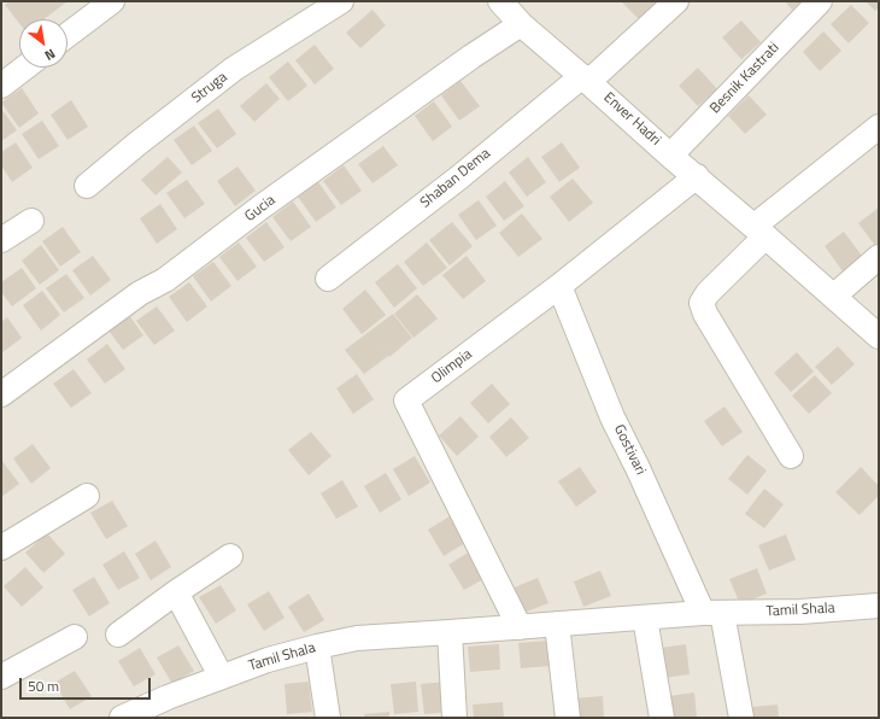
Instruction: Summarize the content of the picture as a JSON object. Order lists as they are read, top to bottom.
{
  "streets": {
    "street": [
      "Besnik Kastrati",
      "Struga",
      "Enver Hadri",
      "Shaban Dema",
      "Gucia",
      "Olimpia",
      "Gostivari",
      "Tamil Shala"
    ]
  },
  "crossings": [
    ["Besnik Kastrati", "Enver Hadri"],
    ["Enver Hadri", "Shaban Dema"],
    ["Enver Hadri", "Gucia"],
    ["Enver Hadri", "Olimpia"],
    ["Olimpia", "Gostivari"],
    ["Olimpia", "Tamil Shala"],
    ["Gostivari", "Tamil Shala"]
  ],
  "scale_bar": "50 m",
  "north": "bottom right"
}
